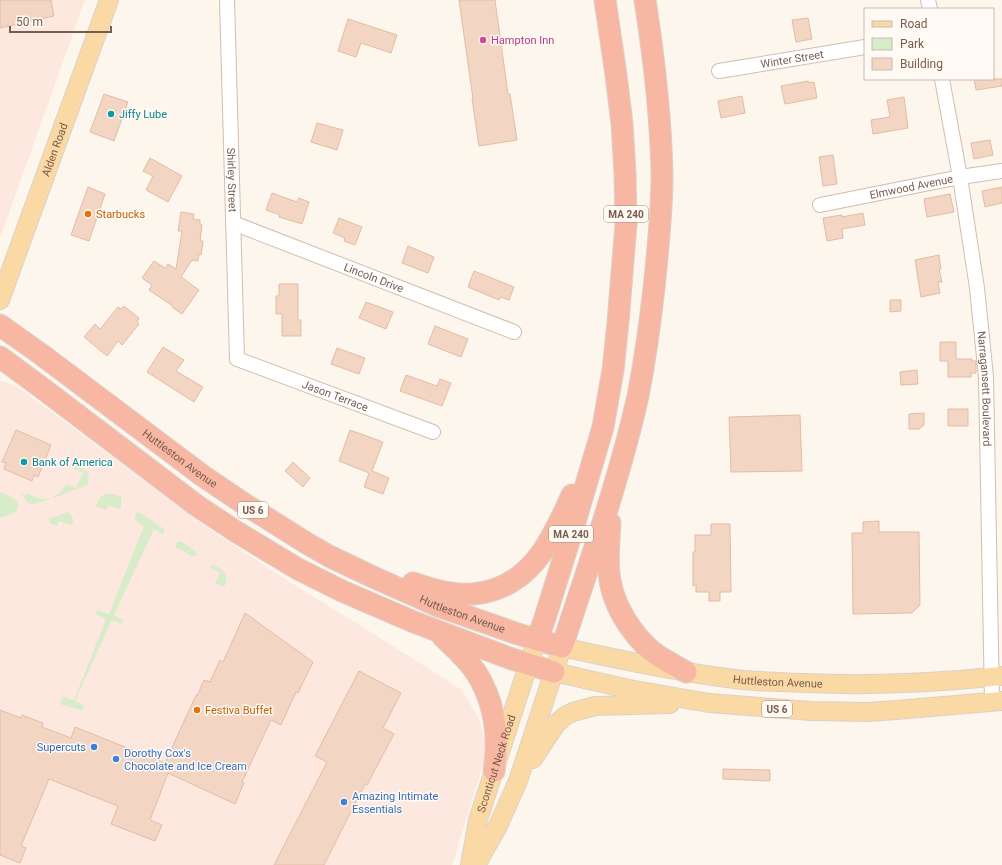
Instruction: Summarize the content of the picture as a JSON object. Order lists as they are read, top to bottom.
{
  "streets": {
    "highway": ["MA 240", "Huttleston Avenue", "US 6"],
    "main road": ["Alden Road", "Sconticut Neck Road"],
    "street": [
      "Winter Street",
      "Shirley Street",
      "Elmwood Avenue",
      "Lincoln Drive",
      "Narragansett Boulevard",
      "Jason Terrace"
    ]
  },
  "crossings": [
    ["Shirley Street", "Lincoln Drive"],
    ["Shirley Street", "Jason Terrace"],
    ["Elmwood Avenue", "Narragansett Boulevard"],
    ["MA 240", "Huttleston Avenue"],
    ["MA 240", "US 6"],
    ["MA 240", "Sconticut Neck Road"],
    ["Narragansett Boulevard", "Huttleston Avenue"],
    ["Narragansett Boulevard", "US 6"],
    ["US 6", "Sconticut Neck Road"]
  ],
  "places": [
    "Hampton Inn",
    "Jiffy Lube",
    "Starbucks",
    "Bank of America",
    "Festiva Buffet",
    "Supercuts",
    "Dorothy Cox's Chocolate and Ice Cream",
    "Amazing Intimate Essentials"
  ],
  "legend": ["Road", "Park", "Building"],
  "scale_bar": "50 m"
}
